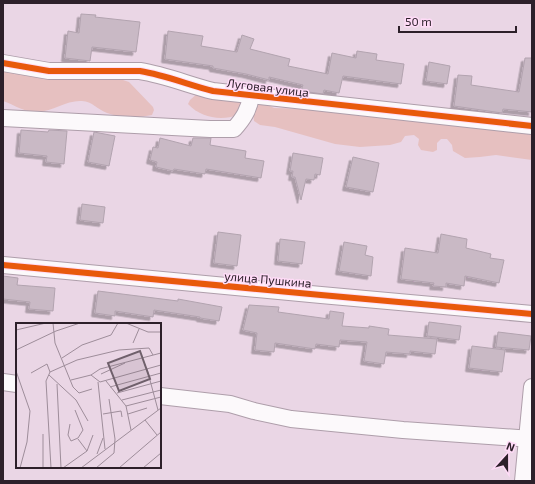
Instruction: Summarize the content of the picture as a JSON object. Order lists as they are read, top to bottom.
{
  "streets": {
    "street": ["Луговая улица", "улица Пушкина"]
  },
  "scale_bar": "50 m",
  "north": "top"
}
